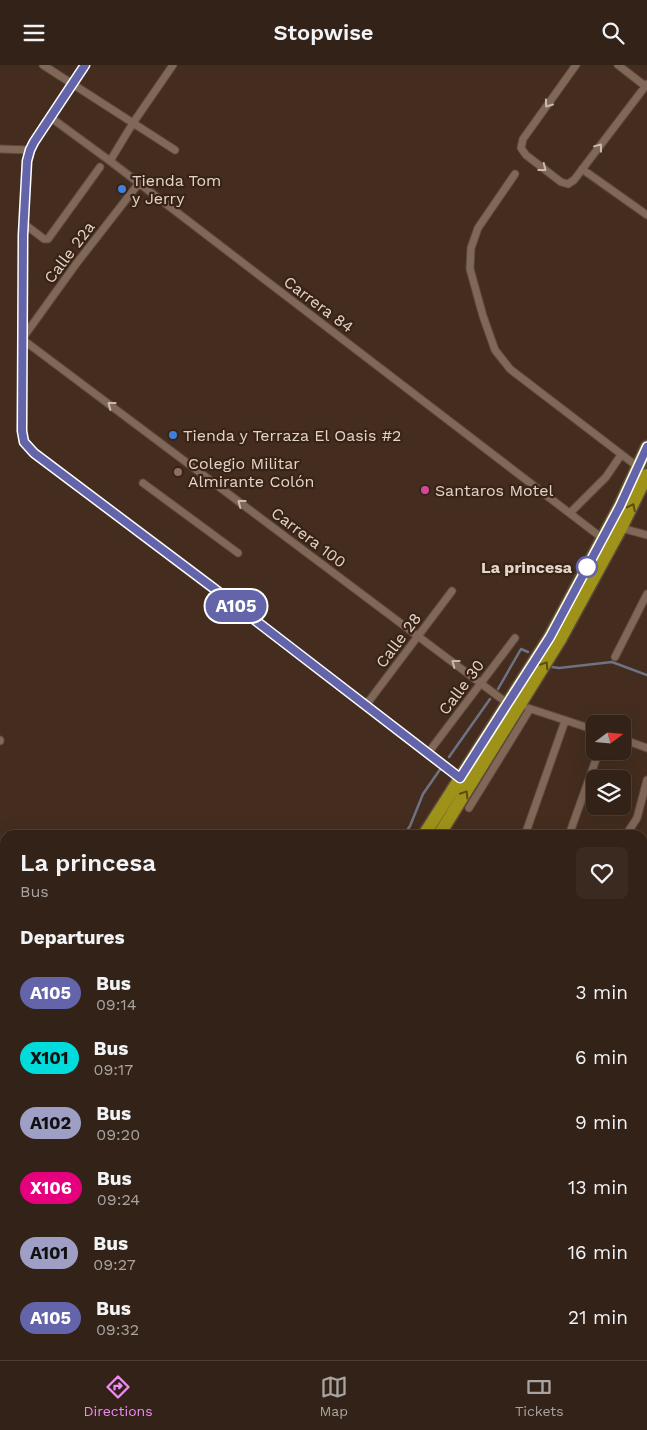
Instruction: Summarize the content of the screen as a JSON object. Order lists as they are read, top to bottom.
{
  "streets": {
    "street": [
      "Calle 22a",
      "Carrera 84",
      "Carrera 100",
      "Calle 28",
      "Calle 30"
    ]
  },
  "crossings": [
    ["Calle 22a", "Carrera 84"],
    ["Calle 22a", "Carrera 100"],
    ["Carrera 100", "Calle 28"],
    ["Carrera 100", "Calle 30"]
  ],
  "places": [
    "Tienda Tom y Jerry",
    "Tienda y Terraza El Oasis #2",
    "Colegio Militar Almirante Colón",
    "Santaros Motel",
    "La princesa"
  ],
  "lines": ["bus line A105"],
  "north": "right",
  "page": {
    "header": "Stopwise",
    "on_map": "A105",
    "heading": [
      ["La princesa", "Bus"],
      "Departures"
    ],
    "list": [
      {
        "mark": "A105",
        "name": "Bus",
        "note": "09:14",
        "value": "3 min"
      },
      {
        "mark": "X101",
        "name": "Bus",
        "note": "09:17",
        "value": "6 min"
      },
      {
        "mark": "A102",
        "name": "Bus",
        "note": "09:20",
        "value": "9 min"
      },
      {
        "mark": "X106",
        "name": "Bus",
        "note": "09:24",
        "value": "13 min"
      },
      {
        "mark": "A101",
        "name": "Bus",
        "note": "09:27",
        "value": "16 min"
      },
      {
        "mark": "A105",
        "name": "Bus",
        "note": "09:32",
        "value": "21 min"
      }
    ],
    "tabs": ["Directions", "Map", "Tickets"]
  }
}
